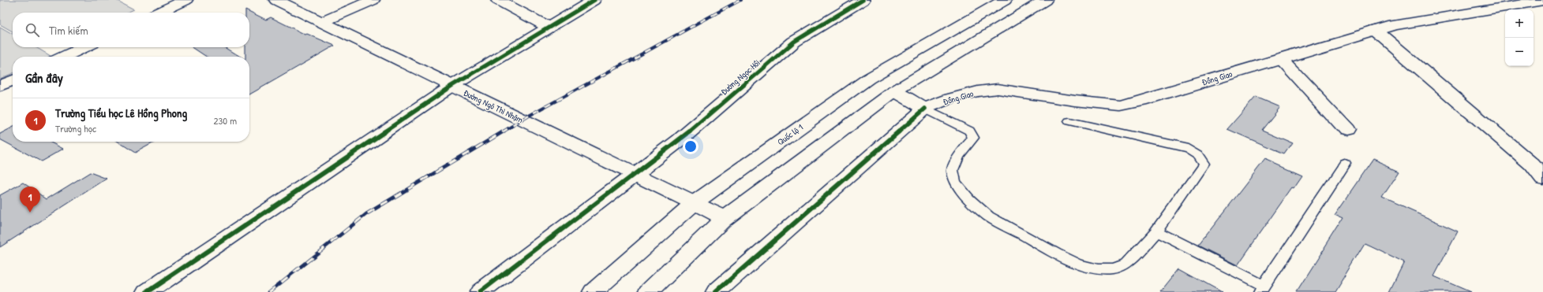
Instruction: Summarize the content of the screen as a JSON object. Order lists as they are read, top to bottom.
{
  "streets": {
    "main road": [
      "Đường Ngọc Hồi",
      "Đồng Giao",
      "Đường Ngô Thì Nhậm",
      "Quốc lộ 1"
    ]
  },
  "crossings": [
    ["Đường Ngọc Hồi", "Đường Ngô Thì Nhậm"],
    ["Đường Ngô Thì Nhậm", "Quốc lộ 1"]
  ],
  "page": {
    "map_buttons": ["+", "−"],
    "search": "Tìm kiếm",
    "heading": "Gần đây",
    "list": [
      {
        "mark": "1",
        "name": "Trường Tiểu học Lê Hồng Phong",
        "note": "Trường học",
        "value": "230 m"
      }
    ],
    "pins": "1"
  }
}
